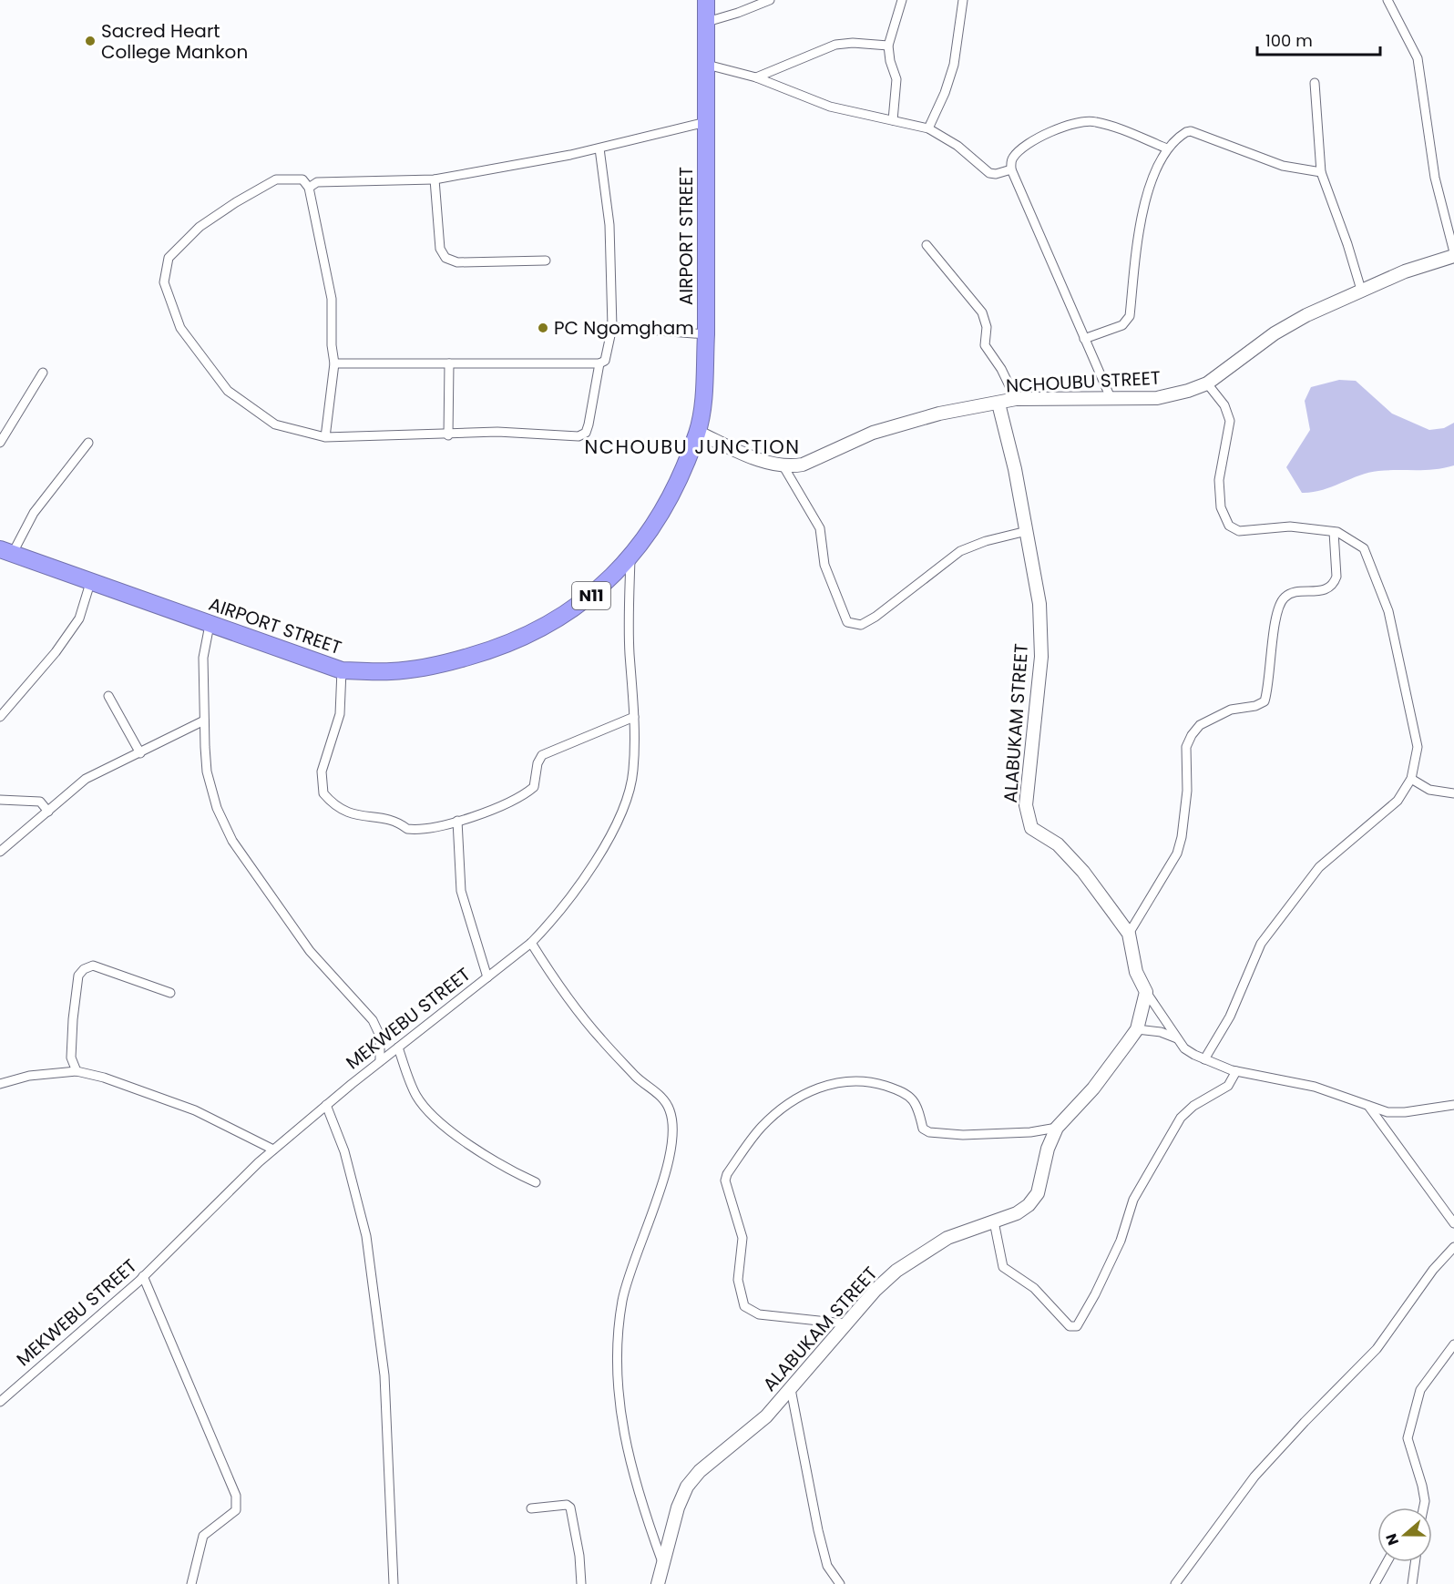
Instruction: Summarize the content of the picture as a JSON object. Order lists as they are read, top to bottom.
{
  "streets": {
    "highway": ["AIRPORT STREET", "N11"],
    "street": ["NCHOUBU STREET", "ALABUKAM STREET", "MEKWEBU STREET"]
  },
  "crossings": [
    ["AIRPORT STREET", "MEKWEBU STREET"],
    ["NCHOUBU STREET", "ALABUKAM STREET"]
  ],
  "districts": ["NCHOUBU JUNCTION"],
  "places": ["Sacred Heart College Mankon", "PC Ngomgham"],
  "scale_bar": "100 m",
  "north": "left"
}
